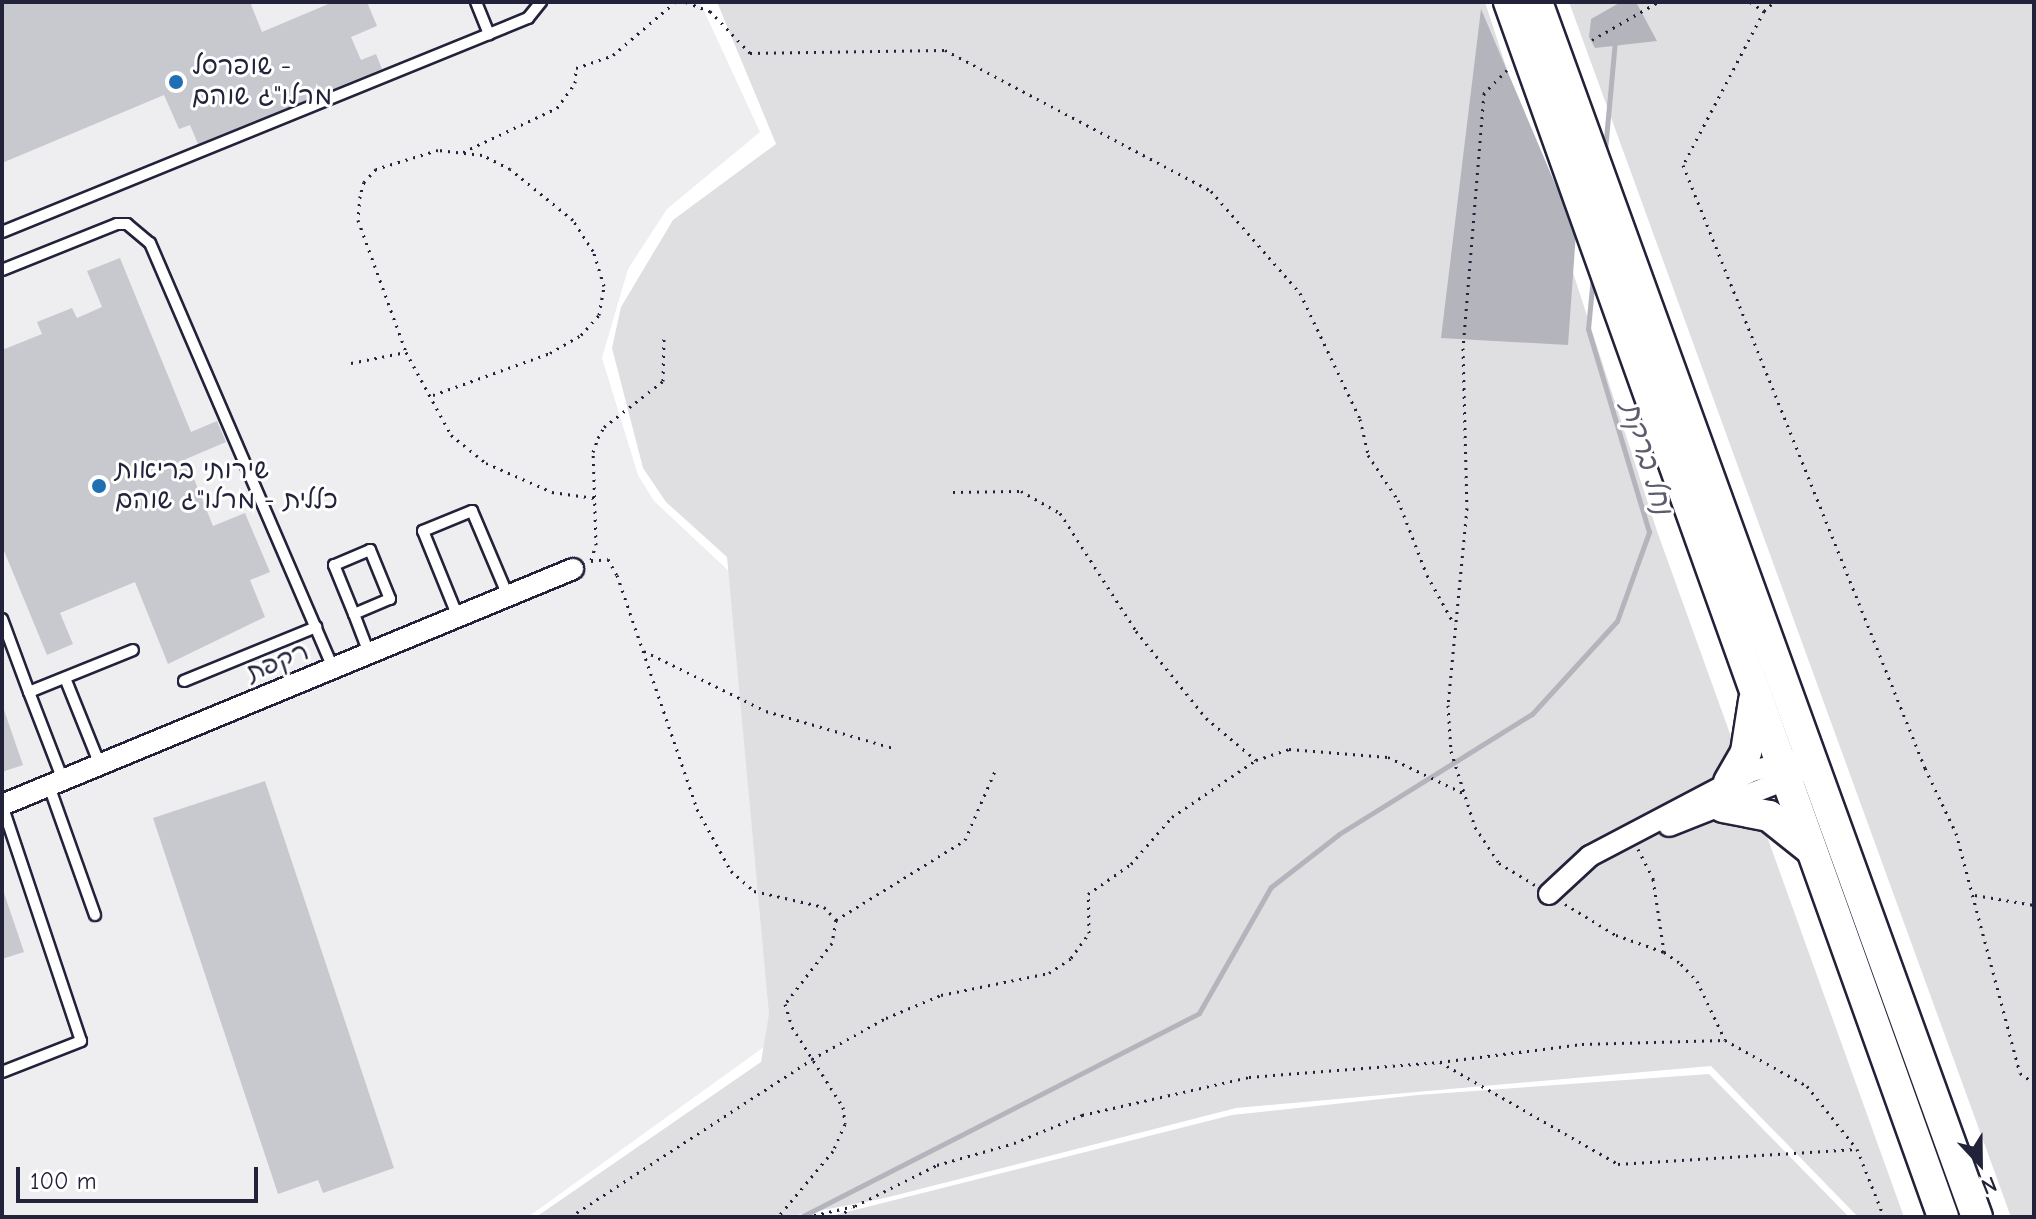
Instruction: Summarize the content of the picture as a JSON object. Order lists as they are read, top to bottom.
{
  "streets": {
    "street": ["רקפת"]
  },
  "water": ["נחל ברקת"],
  "places": ["שופרסל - מרלו\"ג שוהם", "שירותי בריאות כללית - מרלו\"ג שוהם"],
  "scale_bar": "100 m",
  "north": "bottom"
}
